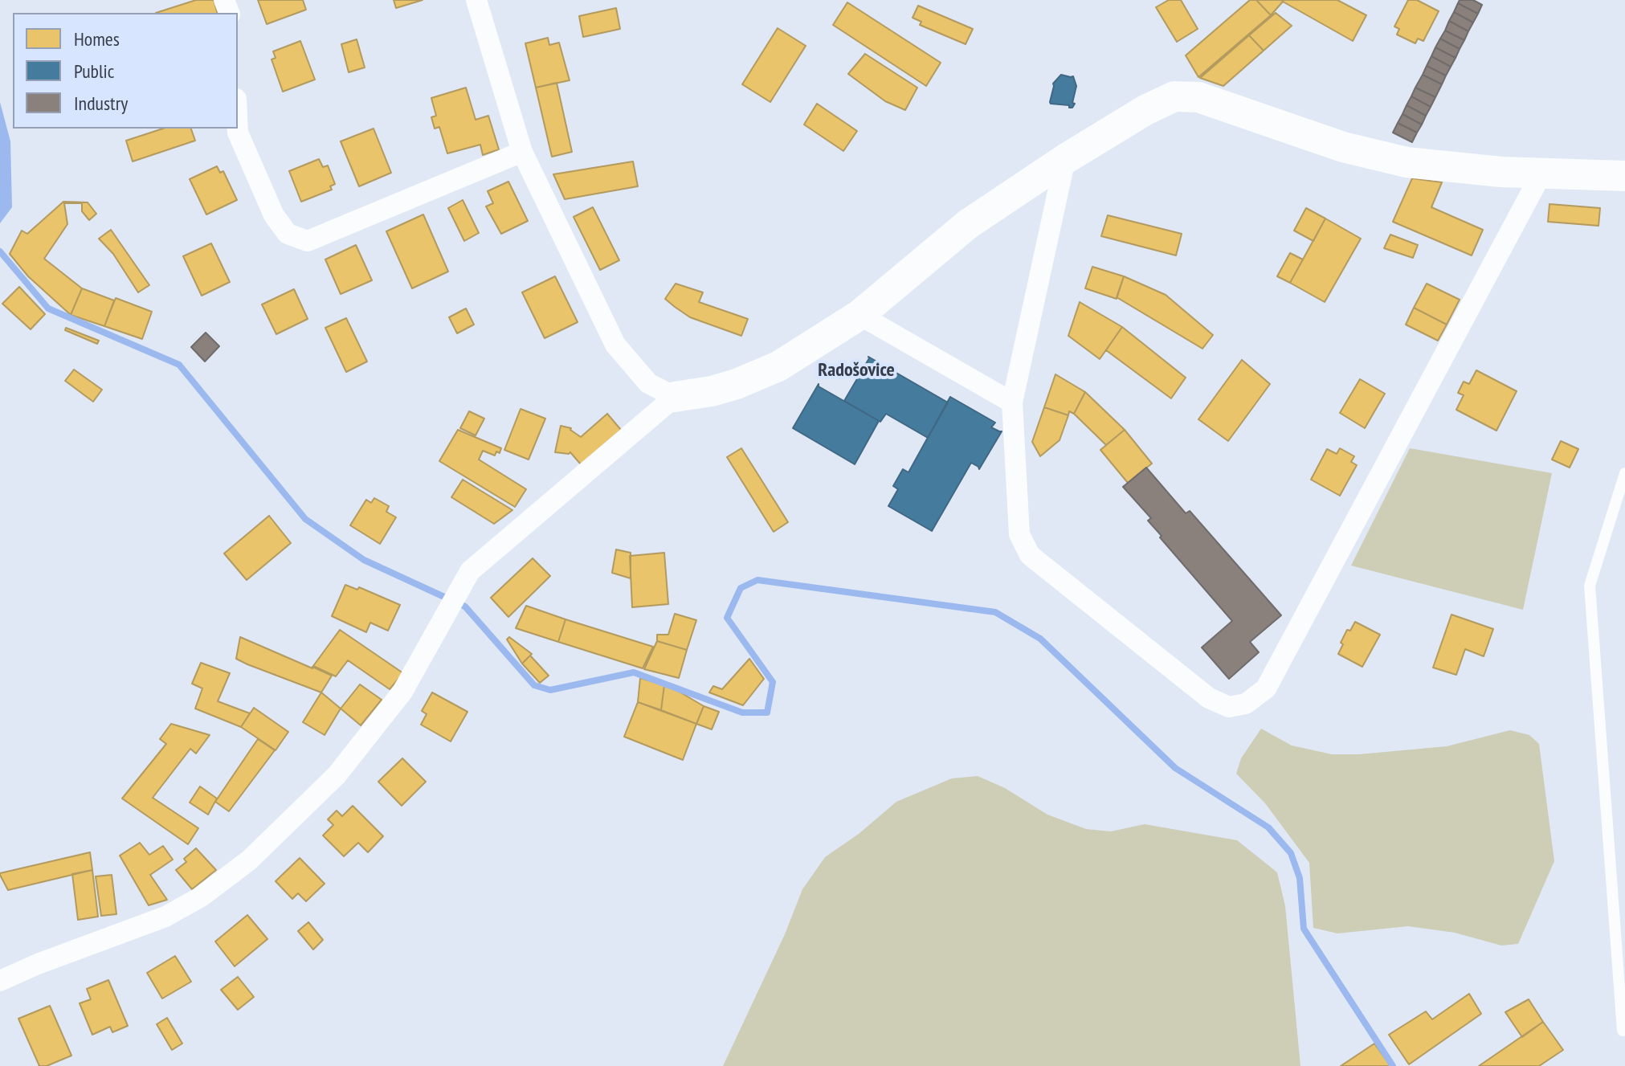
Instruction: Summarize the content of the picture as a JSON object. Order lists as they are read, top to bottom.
{
  "districts": ["Radošovice"],
  "legend": ["Homes", "Public", "Industry"]
}
